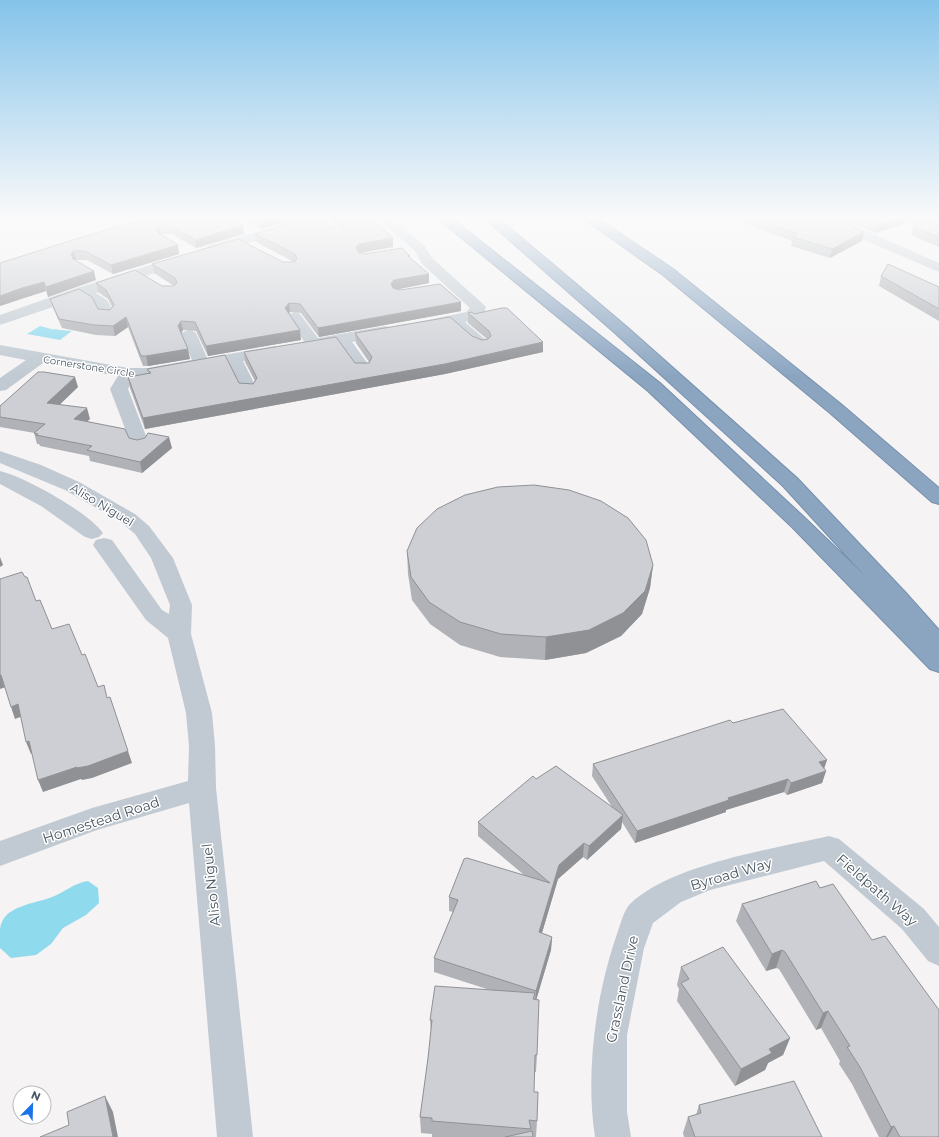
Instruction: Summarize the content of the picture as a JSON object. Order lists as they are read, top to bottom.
{
  "streets": {
    "street": [
      "Cornerstone Circle",
      "Aliso Niguel",
      "Homestead Road",
      "Byroad Way",
      "Fieldpath Way",
      "Grassland Drive"
    ]
  },
  "crossings": [
    ["Aliso Niguel", "Homestead Road"],
    ["Byroad Way", "Fieldpath Way"],
    ["Byroad Way", "Grassland Drive"]
  ],
  "north": "top right"
}
